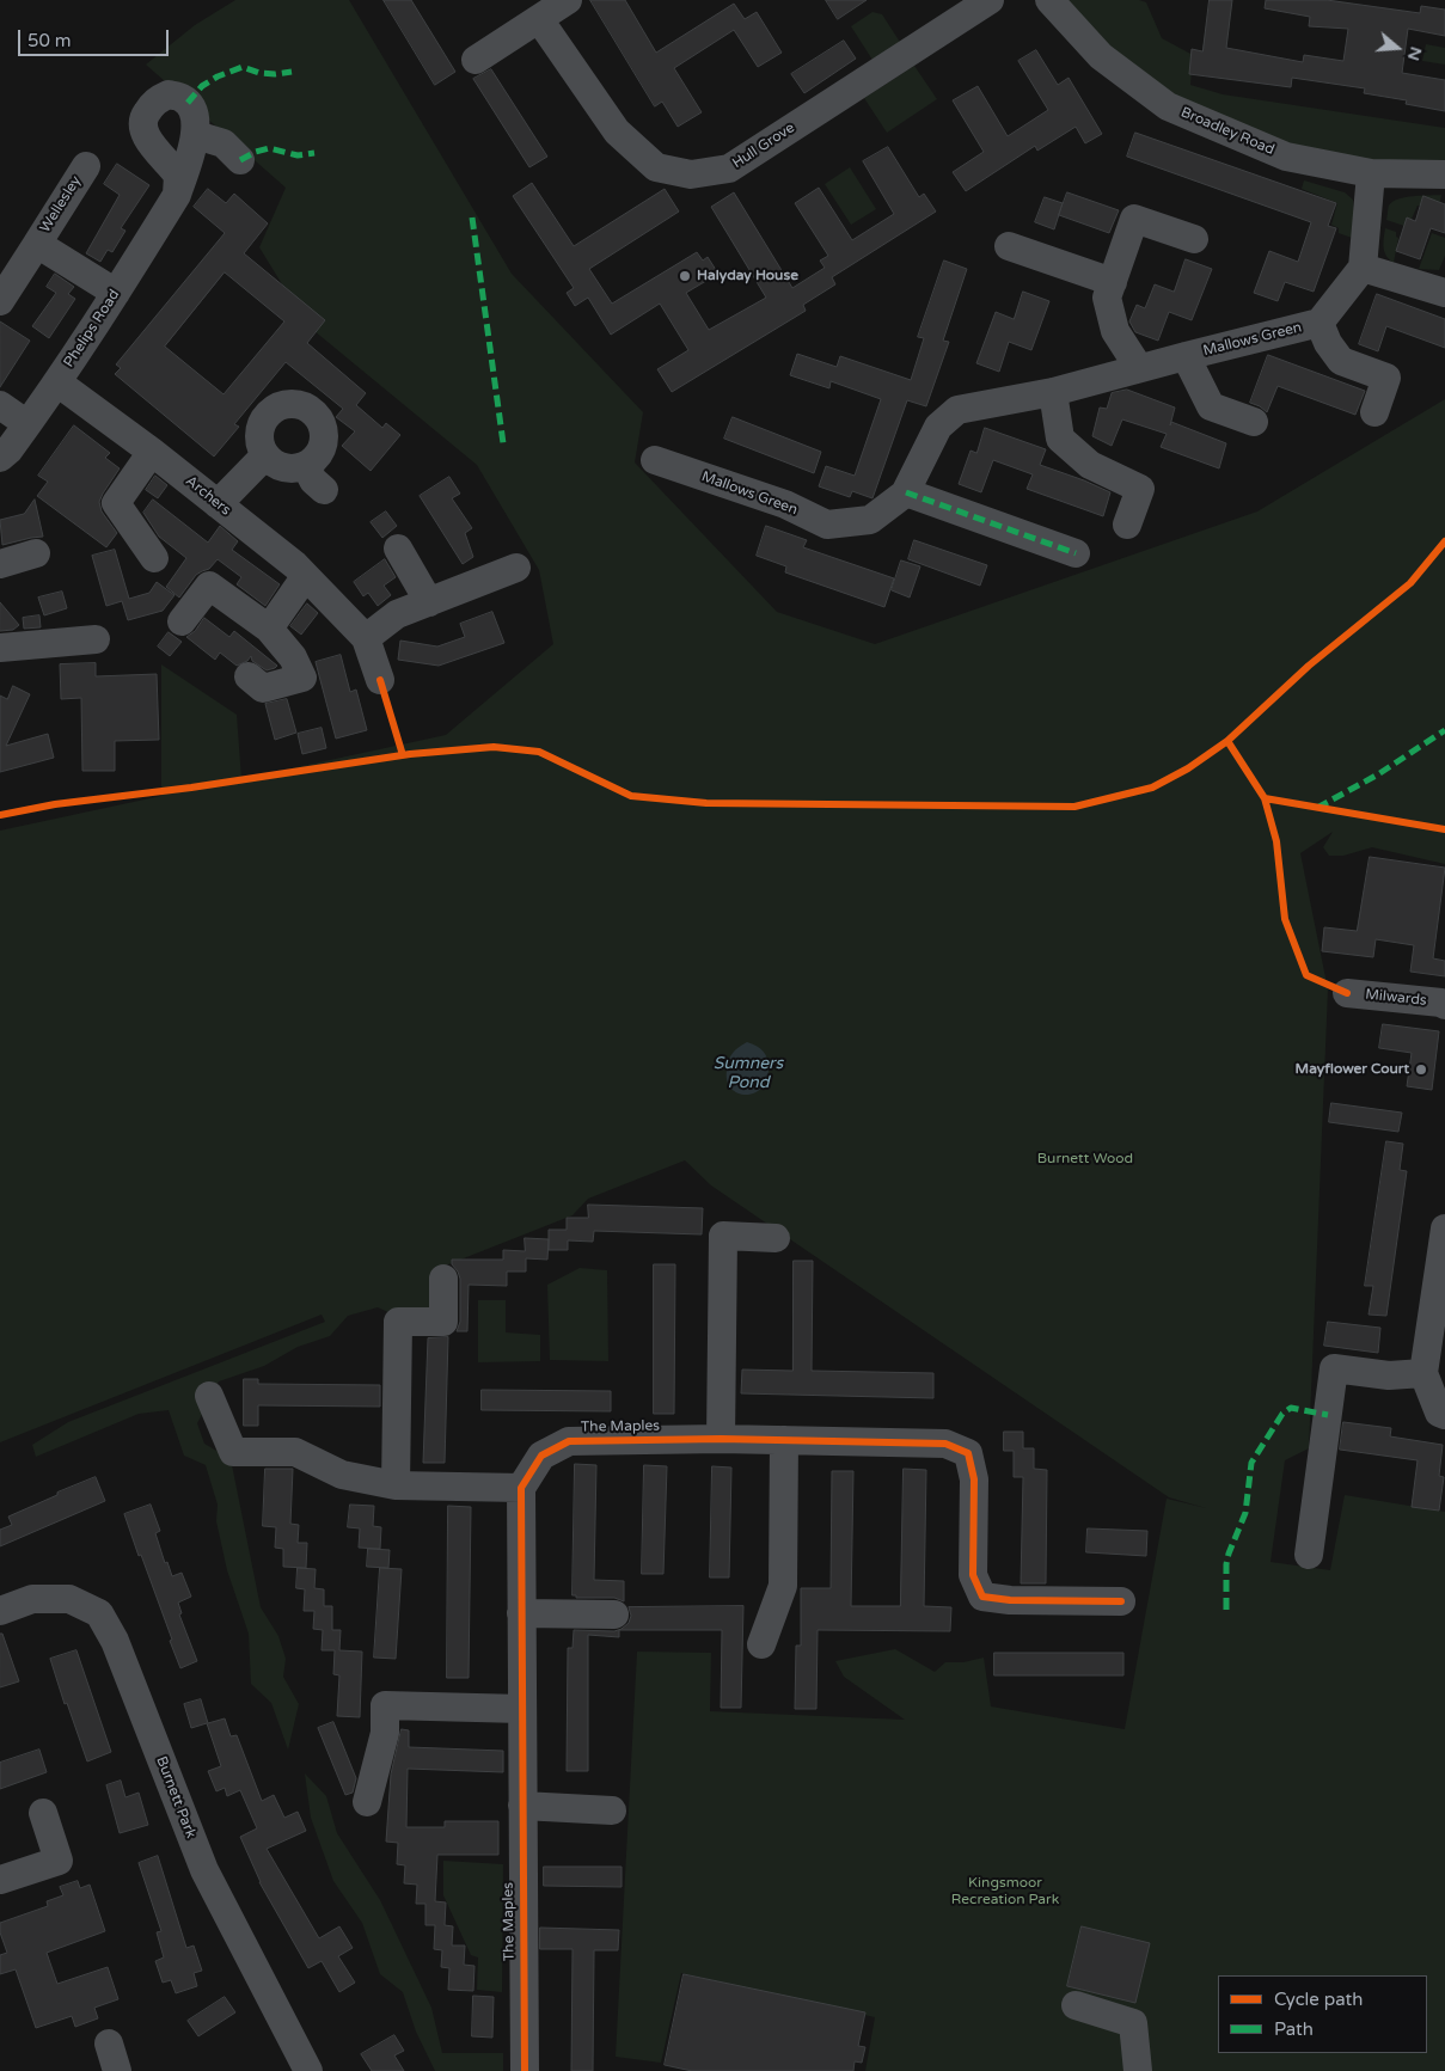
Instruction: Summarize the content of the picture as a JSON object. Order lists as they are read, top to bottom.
{
  "streets": {
    "street": [
      "Broadley Road",
      "Hull Grove",
      "Wellesley",
      "Phelips Road",
      "Mallows Green",
      "Archers",
      "Milwards",
      "The Maples",
      "Burnett Park"
    ]
  },
  "crossings": [
    ["Wellesley", "Phelips Road"],
    ["Phelips Road", "Archers"]
  ],
  "water": ["Sumners Pond"],
  "parks": ["Burnett Wood", "Kingsmoor Recreation Park"],
  "places": ["Halyday House", "Mayflower Court"],
  "legend": ["Cycle path", "Path"],
  "scale_bar": "50 m",
  "north": "right"
}
